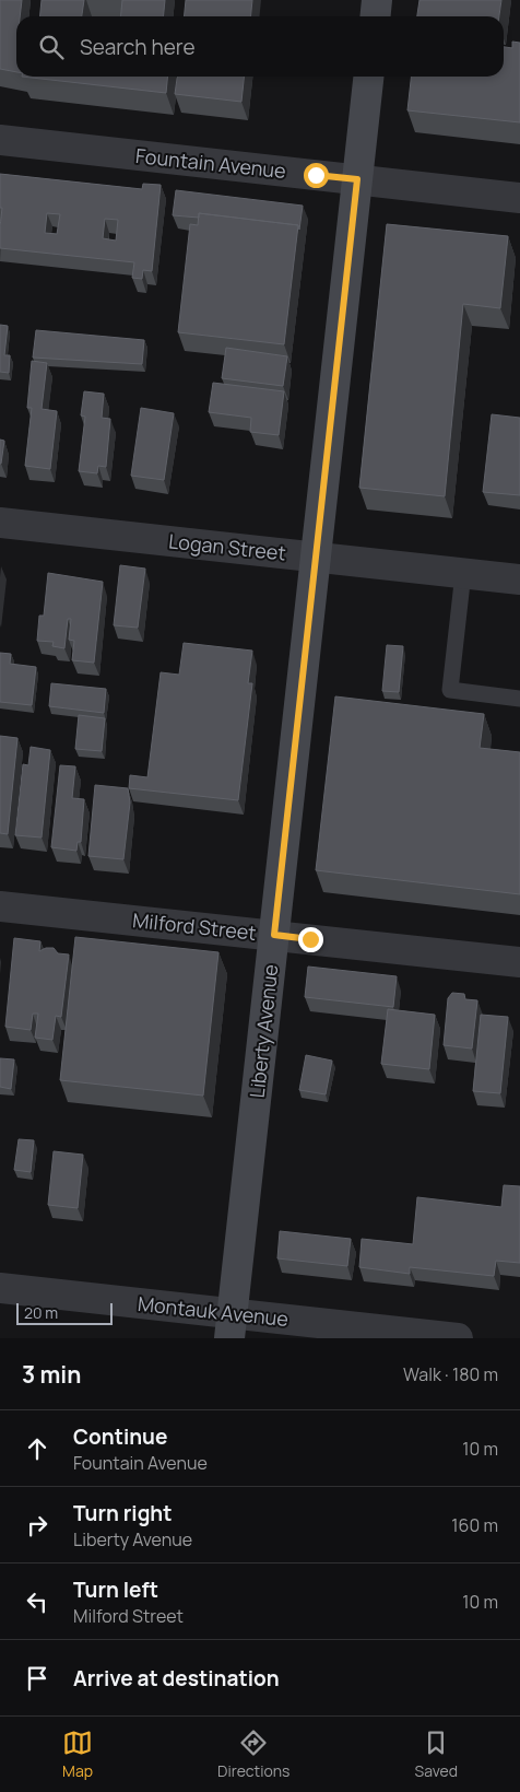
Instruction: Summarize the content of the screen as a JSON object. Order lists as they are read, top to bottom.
{
  "streets": {
    "street": [
      "Fountain Avenue",
      "Logan Street",
      "Milford Street",
      "Liberty Avenue",
      "Montauk Avenue"
    ]
  },
  "crossings": [
    ["Fountain Avenue", "Liberty Avenue"],
    ["Logan Street", "Liberty Avenue"],
    ["Milford Street", "Liberty Avenue"],
    ["Liberty Avenue", "Montauk Avenue"]
  ],
  "scale_bar": "20 m",
  "page": {
    "search": "Search here",
    "scale": "20 m",
    "heading": ["3 min", "Walk · 180 m"],
    "list": [
      ["Continue", "Fountain Avenue", "10 m"],
      ["Turn right", "Liberty Avenue", "160 m"],
      ["Turn left", "Milford Street", "10 m"],
      "Arrive at destination"
    ],
    "nav": ["Map", "Directions", "Saved"]
  }
}
